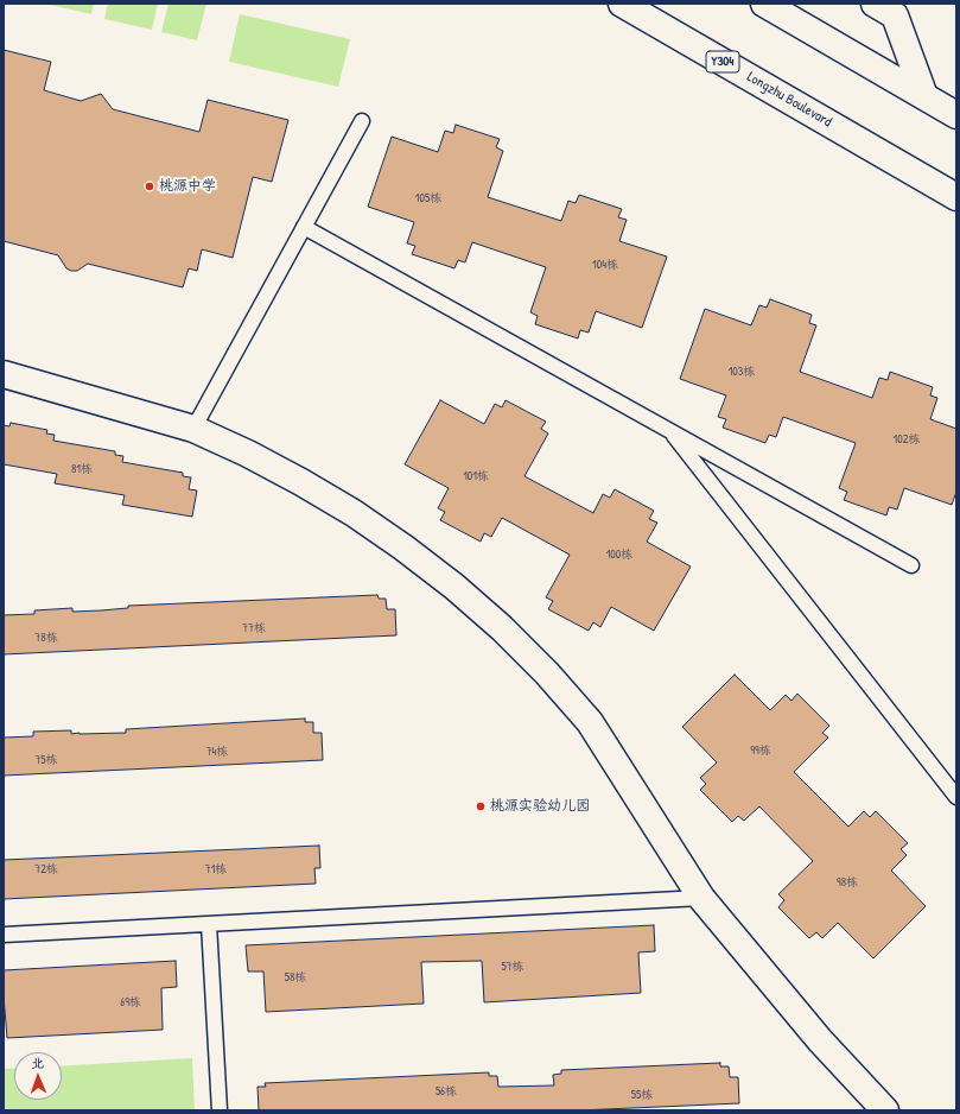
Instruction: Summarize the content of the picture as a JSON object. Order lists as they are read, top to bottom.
{
  "streets": {
    "street": ["Y304", "Longzhu Boulevard"]
  },
  "places": ["桃源中学", "桃源实验幼儿园"],
  "house_numbers": [
    "105栋",
    "104栋",
    "103栋",
    "102栋",
    "81栋",
    "101栋",
    "100栋",
    "77栋",
    "78栋",
    "99栋",
    "74栋",
    "75栋",
    "72栋",
    "71栋",
    "98栋",
    "57栋",
    "58栋",
    "69栋",
    "56栋",
    "55栋"
  ],
  "north": "top"
}
